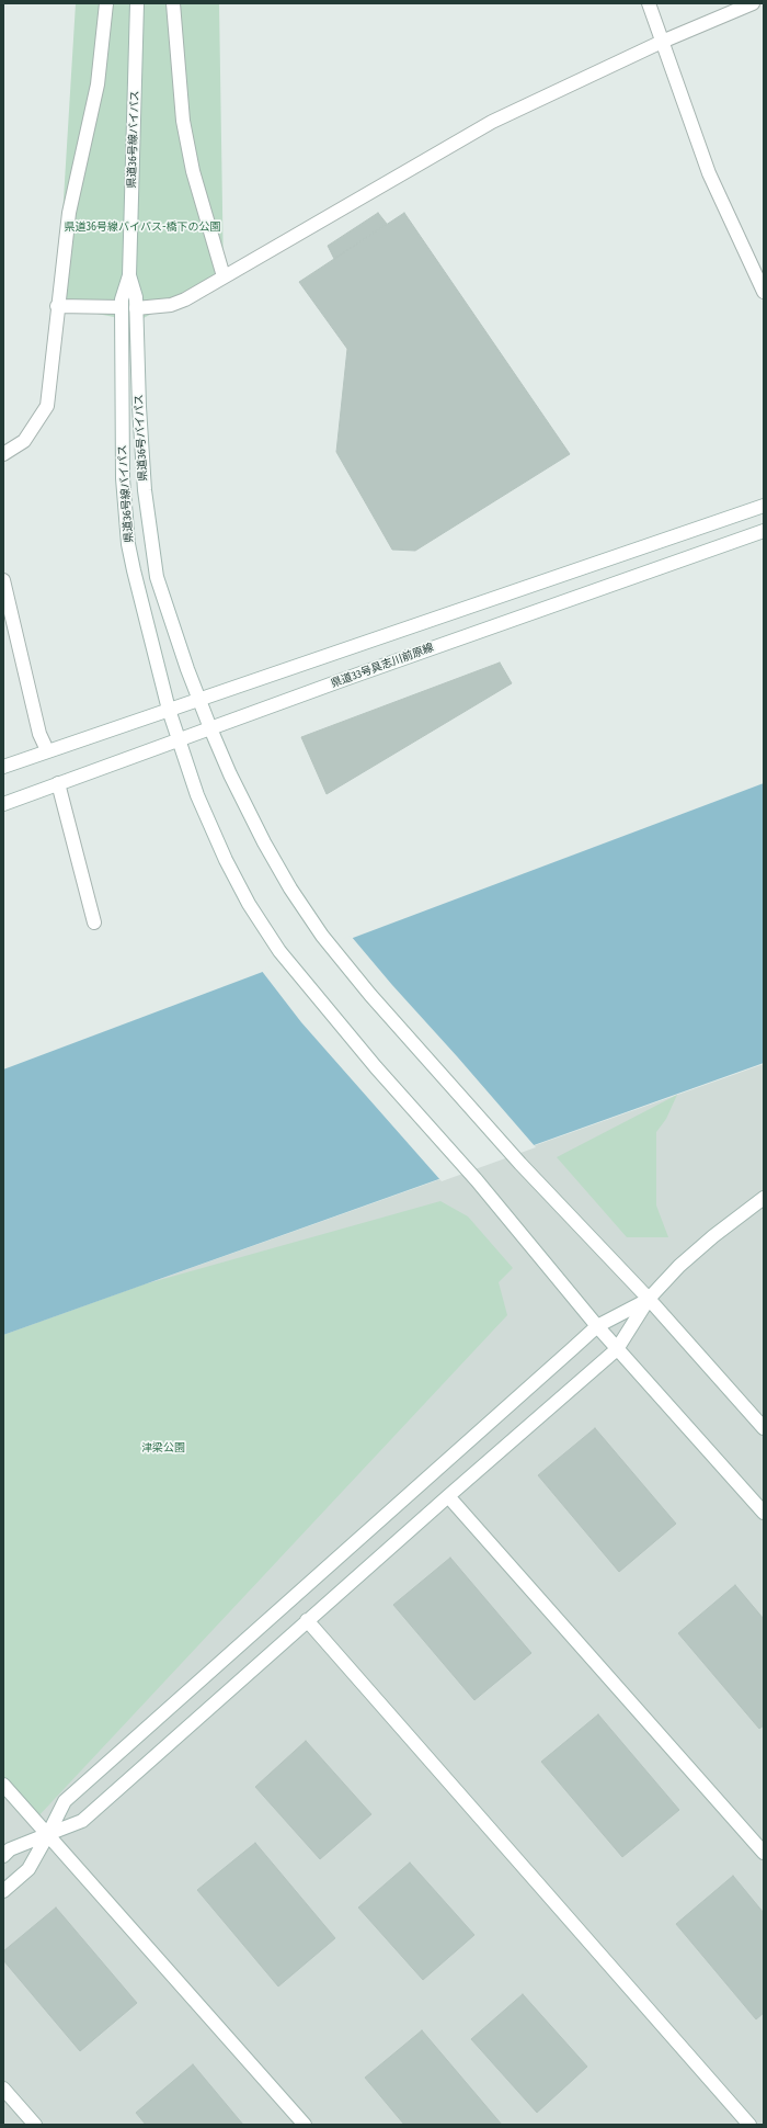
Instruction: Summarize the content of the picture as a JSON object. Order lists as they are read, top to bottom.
{
  "streets": {
    "street": ["県道36号線バイパス", "県道36号バイパス", "県道33号具志川前原線"]
  },
  "crossings": [
    ["県道36号線バイパス", "県道36号バイパス"]
  ],
  "parks": ["県道36号線バイパス-橋下の公園", "津梁公園"]
}
